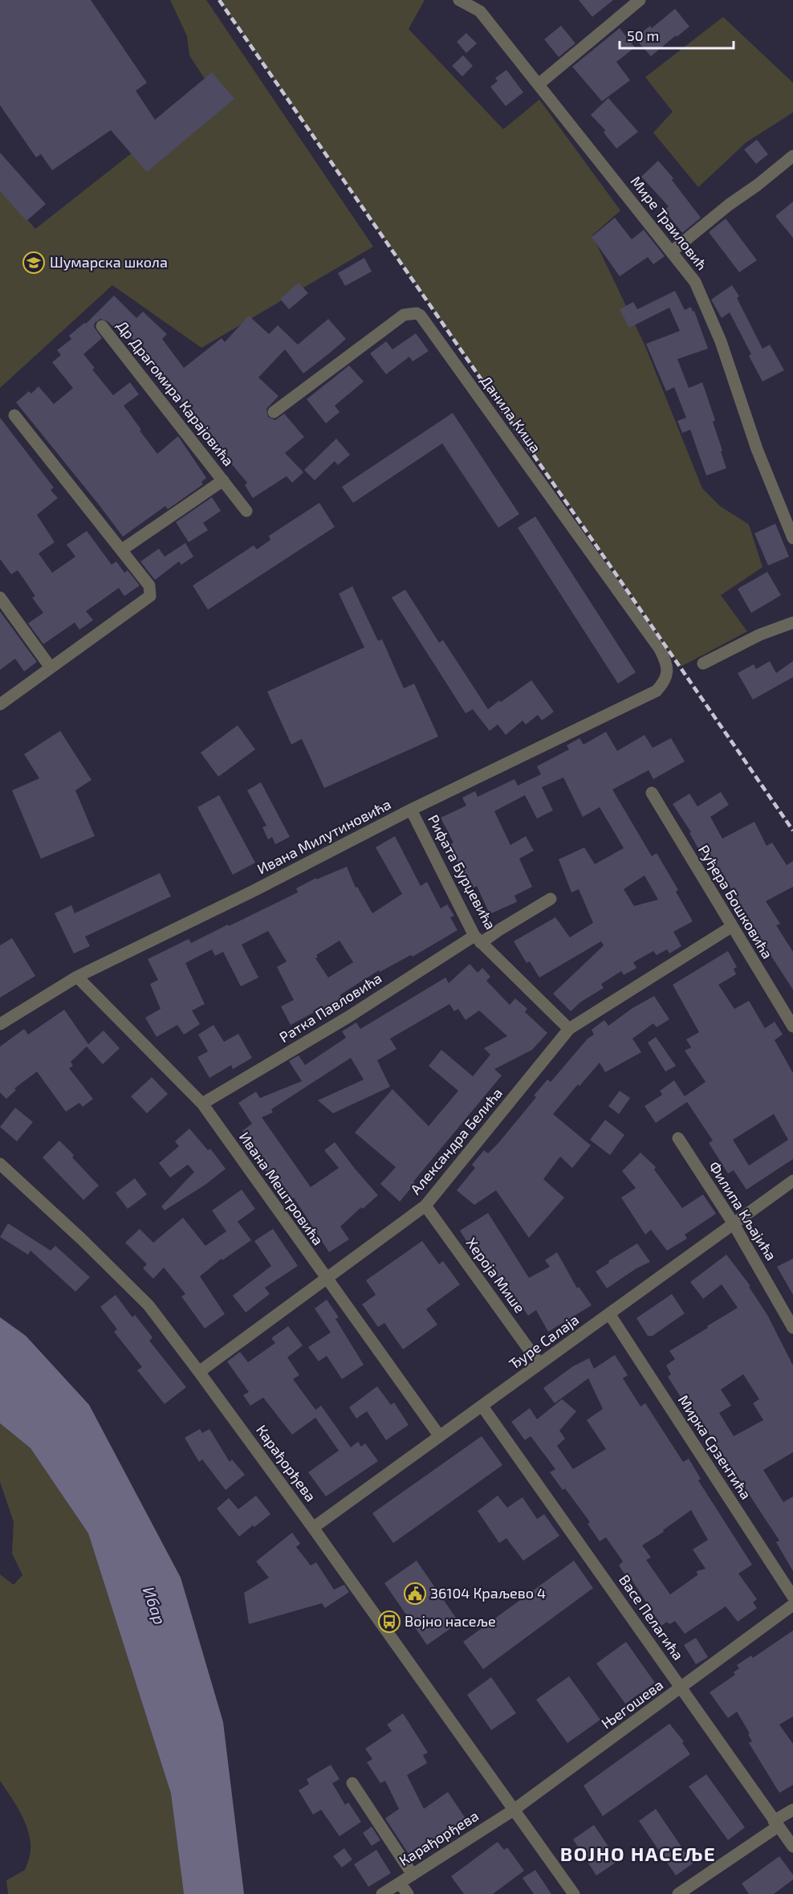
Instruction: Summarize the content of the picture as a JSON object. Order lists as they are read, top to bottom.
{
  "streets": {
    "street": [
      "Мире Траиловић",
      "Др Драгомира Карајовића",
      "Данила Киша",
      "Ивана Милутиновића",
      "Рифата Бурџевића",
      "Руђера Бошковића",
      "Ратка Павловића",
      "Александра Белића",
      "Ивана Мештровића",
      "Филипа Кљајића",
      "Хероја Мише",
      "Ђуре Салаја",
      "Мирка Срзентића",
      "Карађорђева",
      "Васе Пелагића",
      "Његошева"
    ]
  },
  "crossings": [
    ["Данила Киша", "Ивана Милутиновића"],
    ["Ивана Милутиновића", "Рифата Бурџевића"],
    ["Ивана Милутиновића", "Ивана Мештровића"],
    ["Рифата Бурџевића", "Ратка Павловића"],
    ["Рифата Бурџевића", "Александра Белића"],
    ["Руђера Бошковића", "Александра Белића"],
    ["Ратка Павловића", "Ивана Мештровића"],
    ["Александра Белића", "Ивана Мештровића"],
    ["Александра Белића", "Хероја Мише"],
    ["Александра Белића", "Карађорђева"],
    ["Ивана Мештровића", "Ђуре Салаја"],
    ["Филипа Кљајића", "Ђуре Салаја"],
    ["Хероја Мише", "Ђуре Салаја"],
    ["Ђуре Салаја", "Мирка Срзентића"],
    ["Ђуре Салаја", "Карађорђева"],
    ["Ђуре Салаја", "Васе Пелагића"],
    ["Карађорђева", "Његошева"],
    ["Васе Пелагића", "Његошева"]
  ],
  "districts": ["ВОЈНО НАСЕЉЕ"],
  "water": ["Ибар"],
  "places": {
    "school or university": ["Шумарска школа"],
    "public building": ["36104 Краљево 4"],
    "bus stop": ["Војно насеље"]
  },
  "scale_bar": "50 m"
}
